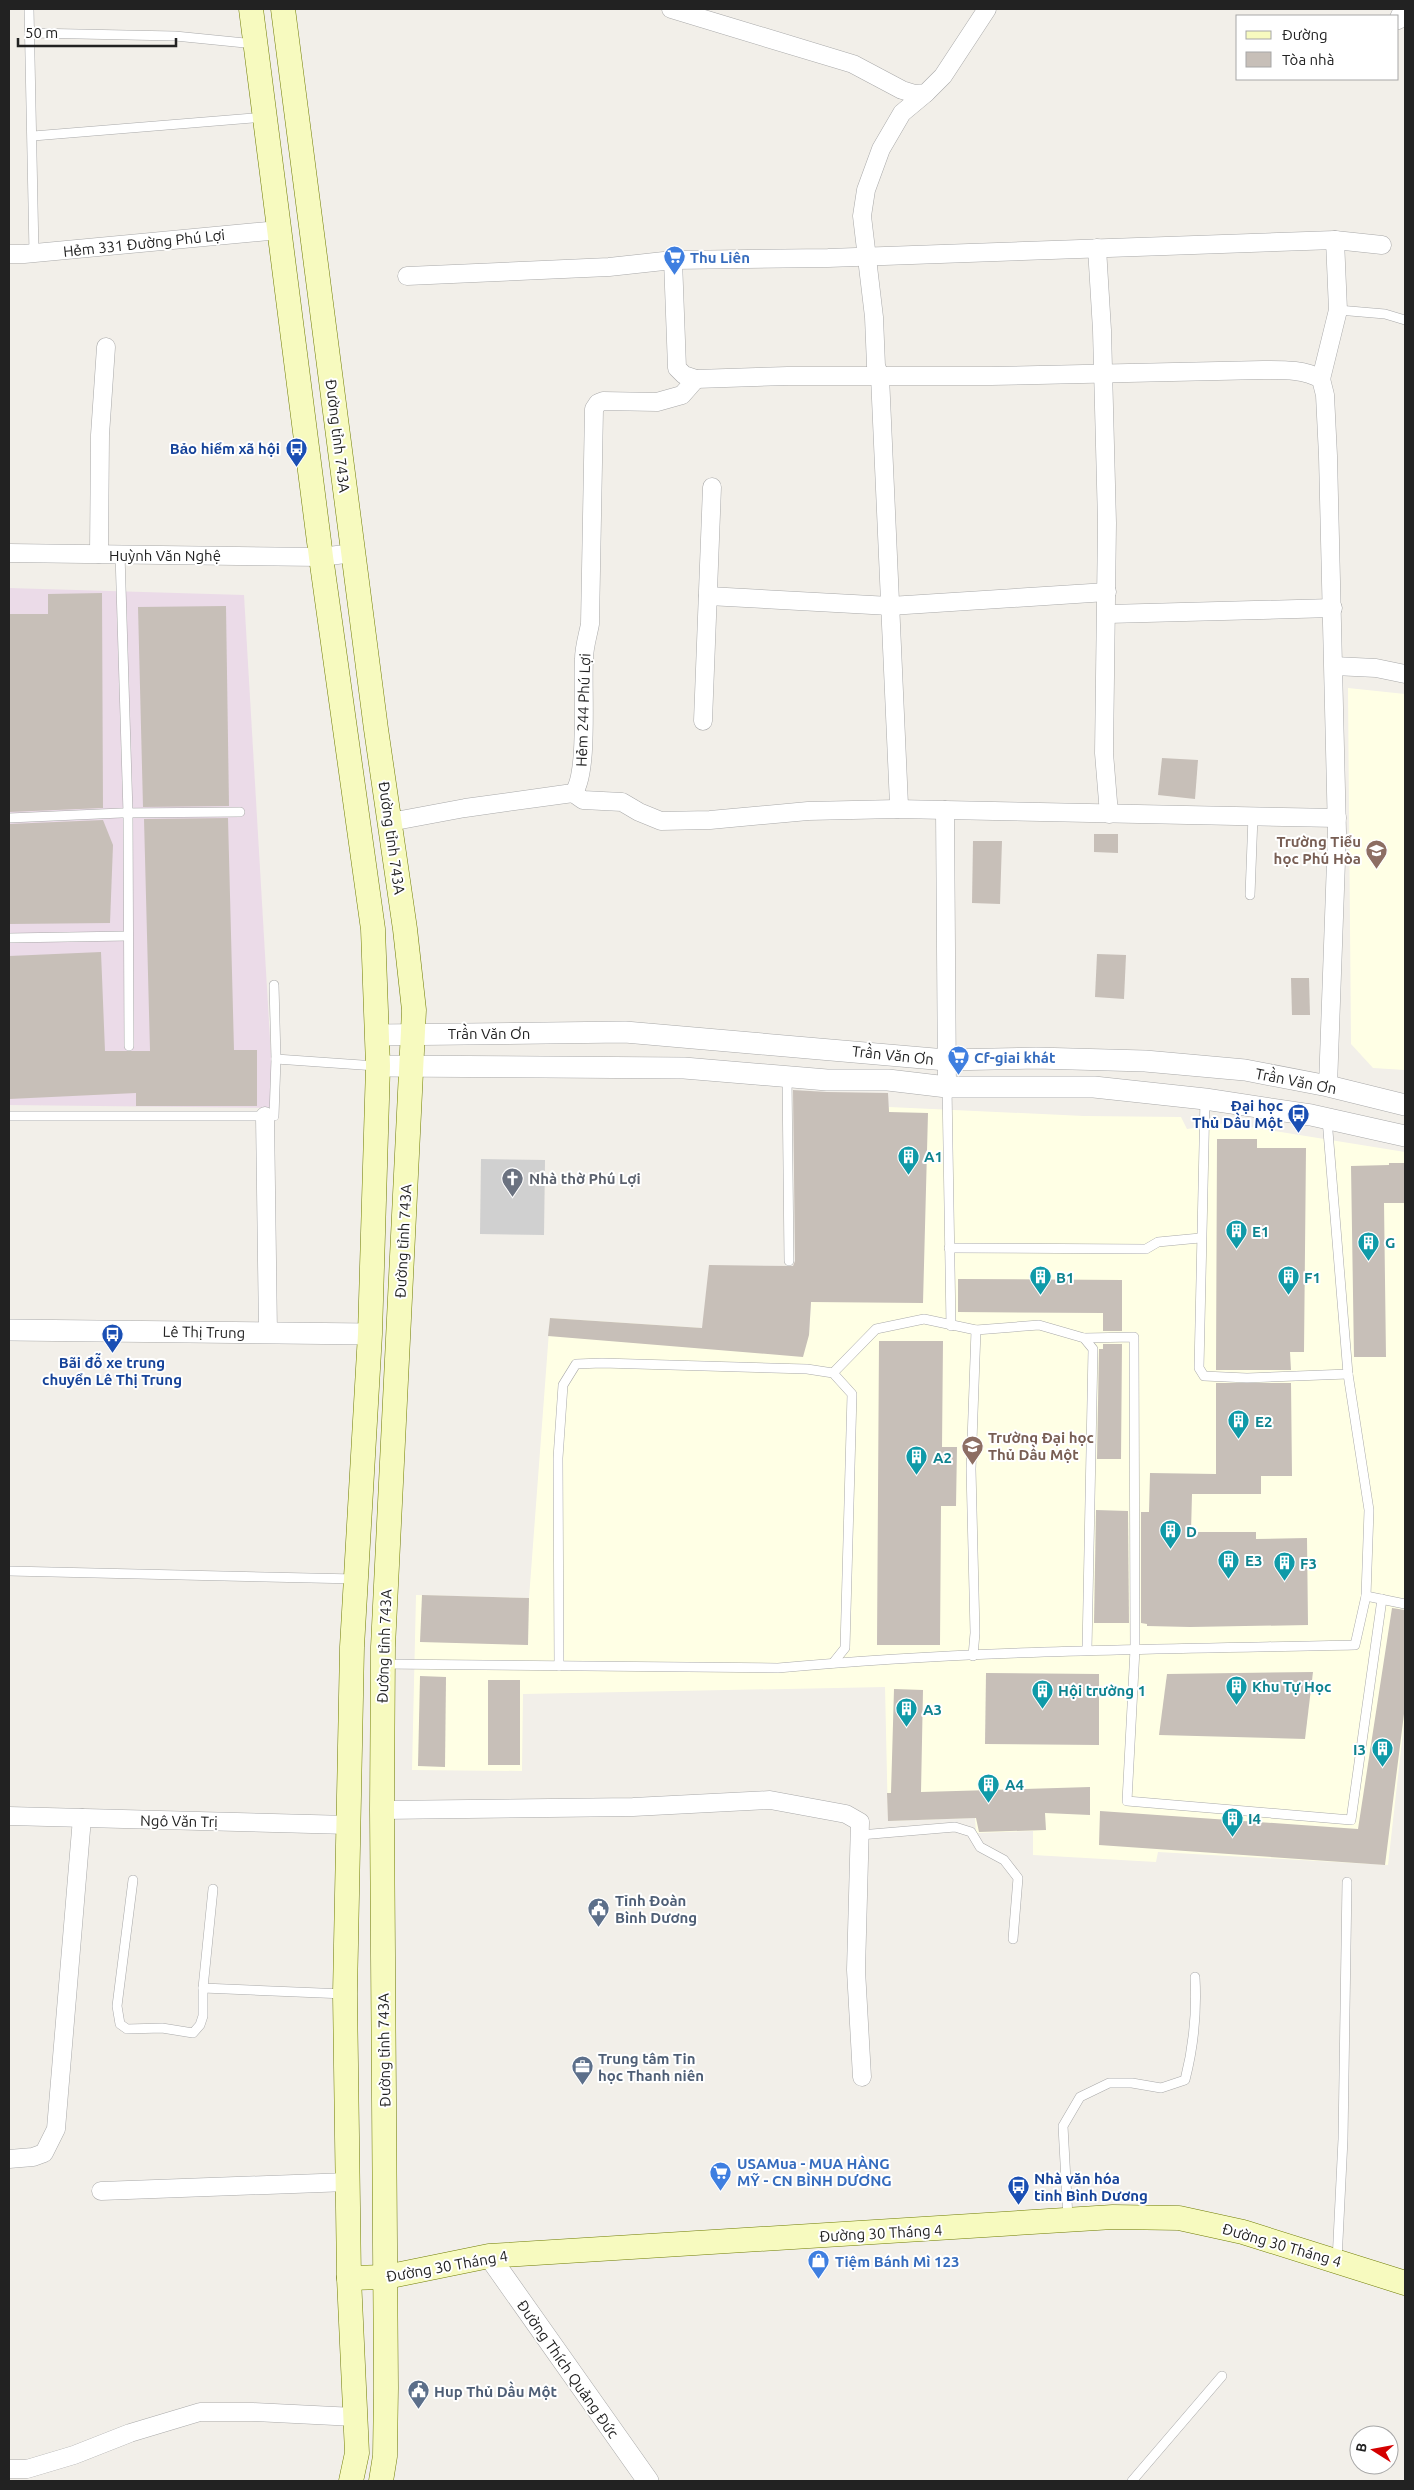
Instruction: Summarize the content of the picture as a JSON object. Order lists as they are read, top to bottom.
{
  "streets": {
    "main road": ["Đường tỉnh 743A", "Đường 30 Tháng 4"],
    "street": [
      "Hẻm 331 Đường Phú Lợi",
      "Huỳnh Văn Nghệ",
      "Hẻm 244 Phú Lợi",
      "Trần Văn Ơn",
      "Lê Thị Trung",
      "Ngô Văn Trị",
      "Đường Thích Quảng Đức"
    ]
  },
  "crossings": [
    ["Hẻm 331 Đường Phú Lợi", "Đường tỉnh 743A"],
    ["Đường tỉnh 743A", "Huỳnh Văn Nghệ"],
    ["Đường tỉnh 743A", "Trần Văn Ơn"],
    ["Đường tỉnh 743A", "Lê Thị Trung"],
    ["Đường tỉnh 743A", "Ngô Văn Trị"],
    ["Đường tỉnh 743A", "Đường 30 Tháng 4"],
    ["Đường 30 Tháng 4", "Đường Thích Quảng Đức"]
  ],
  "places": {
    "supermarket": ["Thu Liên", "Cf-giai khát", "USAMua - MUA HÀNG MỸ - CN BÌNH DƯƠNG"],
    "bus stop": [
      "Bảo hiểm xã hội",
      "Đại học Thủ Dầu Một",
      "Bãi đỗ xe trung chuyển Lê Thị Trung",
      "Nhà văn hóa tỉnh Bình Dương"
    ],
    "school or university": ["Trường Tiểu học Phú Hòa", "Trường Đại học Thủ Dầu Một"],
    "building": [
      "A1",
      "E1",
      "G",
      "B1",
      "F1",
      "E2",
      "A2",
      "D",
      "E3",
      "F3",
      "Khu Tự Học",
      "Hội trường 1",
      "A3",
      "I3",
      "A4",
      "I4"
    ],
    "church": ["Nhà thờ Phú Lợi"],
    "public building": ["Tỉnh Đoàn Bình Dương", "Hup Thủ Dầu Một"],
    "office": ["Trung tâm Tin học Thanh niên"],
    "shop": ["Tiệm Bánh Mì 123"]
  },
  "legend": ["Đường", "Tòa nhà"],
  "scale_bar": "50 m",
  "north": "left"
}
